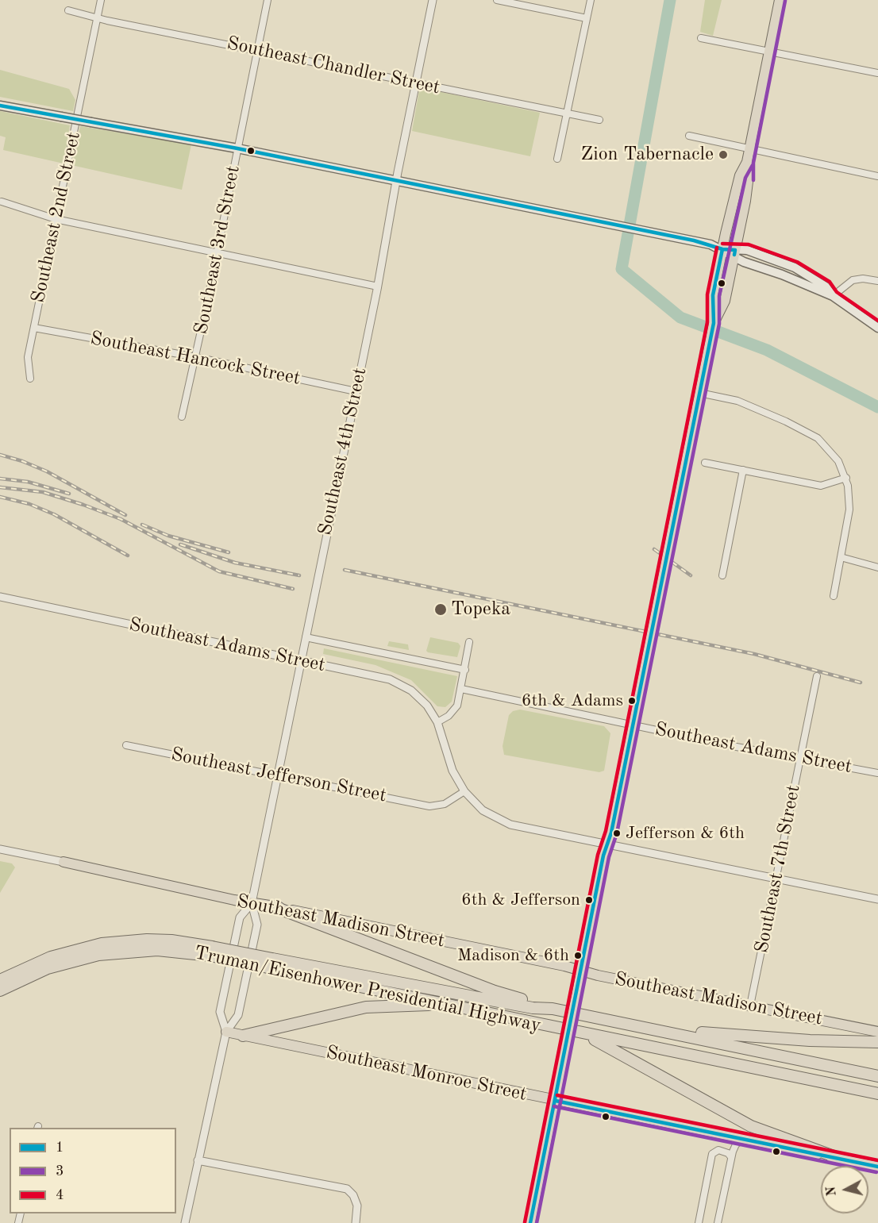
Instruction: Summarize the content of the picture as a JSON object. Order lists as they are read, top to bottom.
{
  "streets": {
    "highway": ["Truman/Eisenhower Presidential Highway"],
    "main road": ["Southeast Madison Street", "Southeast Monroe Street"],
    "street": [
      "Southeast Chandler Street",
      "Southeast 2nd Street",
      "Southeast 3rd Street",
      "Southeast Hancock Street",
      "Southeast 4th Street",
      "Southeast Adams Street",
      "Southeast Jefferson Street",
      "Southeast 7th Street"
    ]
  },
  "crossings": [
    ["Southeast Chandler Street", "Southeast 2nd Street"],
    ["Southeast Chandler Street", "Southeast 3rd Street"],
    ["Southeast Chandler Street", "Southeast 4th Street"],
    ["Southeast 2nd Street", "Southeast Hancock Street"],
    ["Southeast 3rd Street", "Southeast Hancock Street"],
    ["Southeast Hancock Street", "Southeast 4th Street"],
    ["Southeast 4th Street", "Southeast Adams Street"],
    ["Southeast 4th Street", "Southeast Jefferson Street"],
    ["Southeast 4th Street", "Southeast Madison Street"],
    ["Southeast 4th Street", "Southeast Monroe Street"],
    ["Southeast Adams Street", "Southeast Jefferson Street"],
    ["Southeast Adams Street", "Southeast 7th Street"],
    ["Southeast 7th Street", "Southeast Madison Street"]
  ],
  "places": [
    "Zion Tabernacle",
    "Topeka",
    "6th & Adams",
    "Jefferson & 6th",
    "6th & Jefferson",
    "Madison & 6th"
  ],
  "lines": ["transit line 3", "transit line 1", "transit line 4"],
  "legend": ["1", "3", "4"],
  "north": "left"
}
